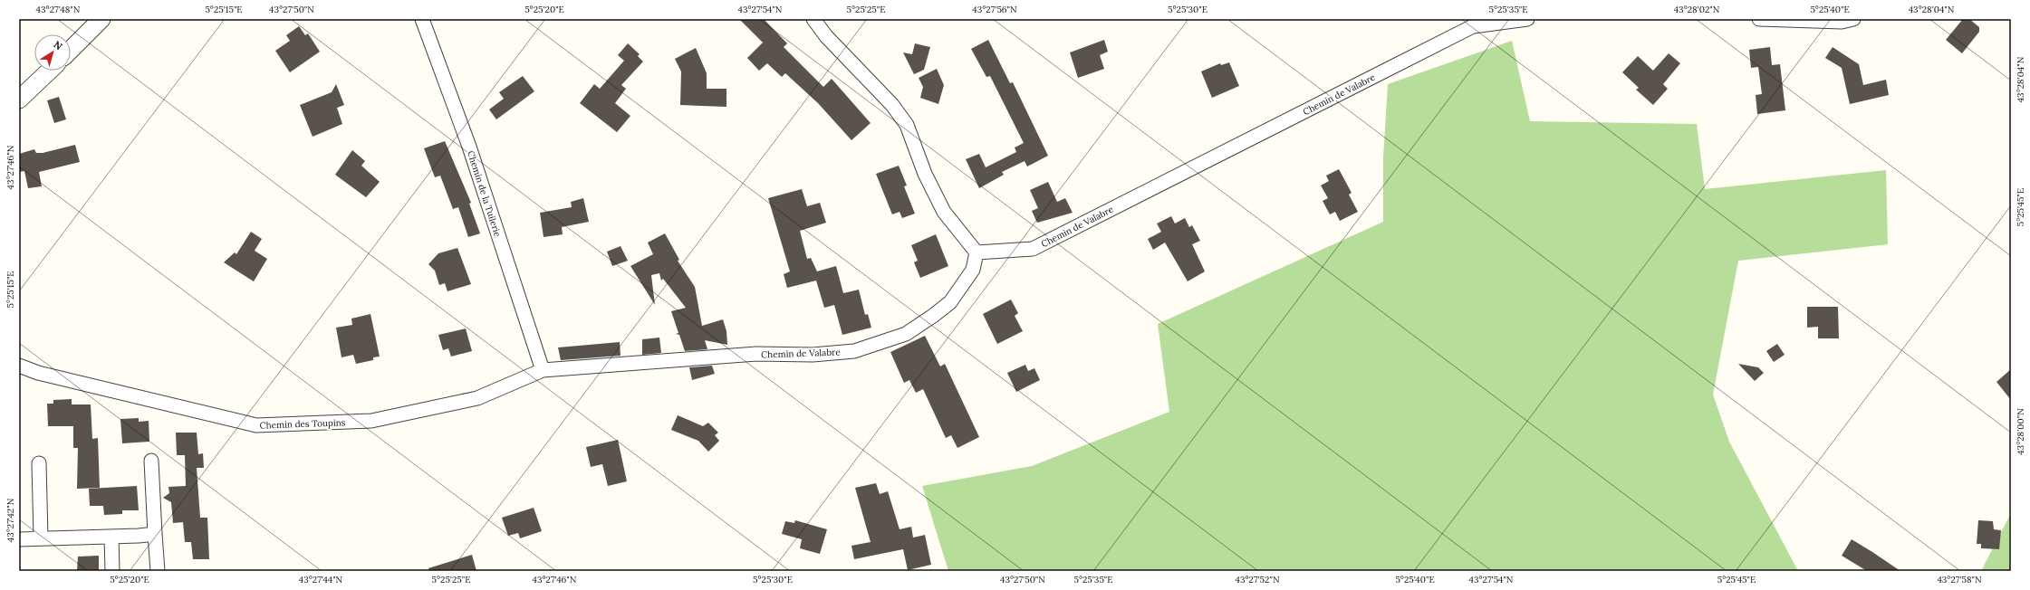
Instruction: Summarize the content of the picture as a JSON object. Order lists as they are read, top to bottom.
{
  "streets": {
    "street": ["Chemin de Valabre", "Chemin de la Tuilerie", "Chemin des Toupins"]
  },
  "crossings": [
    ["Chemin de Valabre", "Chemin de la Tuilerie"],
    ["Chemin de Valabre", "Chemin des Toupins"],
    ["Chemin de la Tuilerie", "Chemin des Toupins"]
  ],
  "north": "top right",
  "coordinates": [
    "43°27'48\"N",
    "5°25'15\"E",
    "43°27'50\"N",
    "5°25'20\"E",
    "43°27'54\"N",
    "5°25'25\"E",
    "43°27'56\"N",
    "5°25'30\"E",
    "5°25'35\"E",
    "43°28'02\"N",
    "5°25'40\"E",
    "43°28'04\"N",
    "43°27'46\"N",
    "5°25'45\"E",
    "43°28'00\"N",
    "43°27'42\"N",
    "43°27'44\"N",
    "43°27'52\"N",
    "43°27'58\"N"
  ]
}
